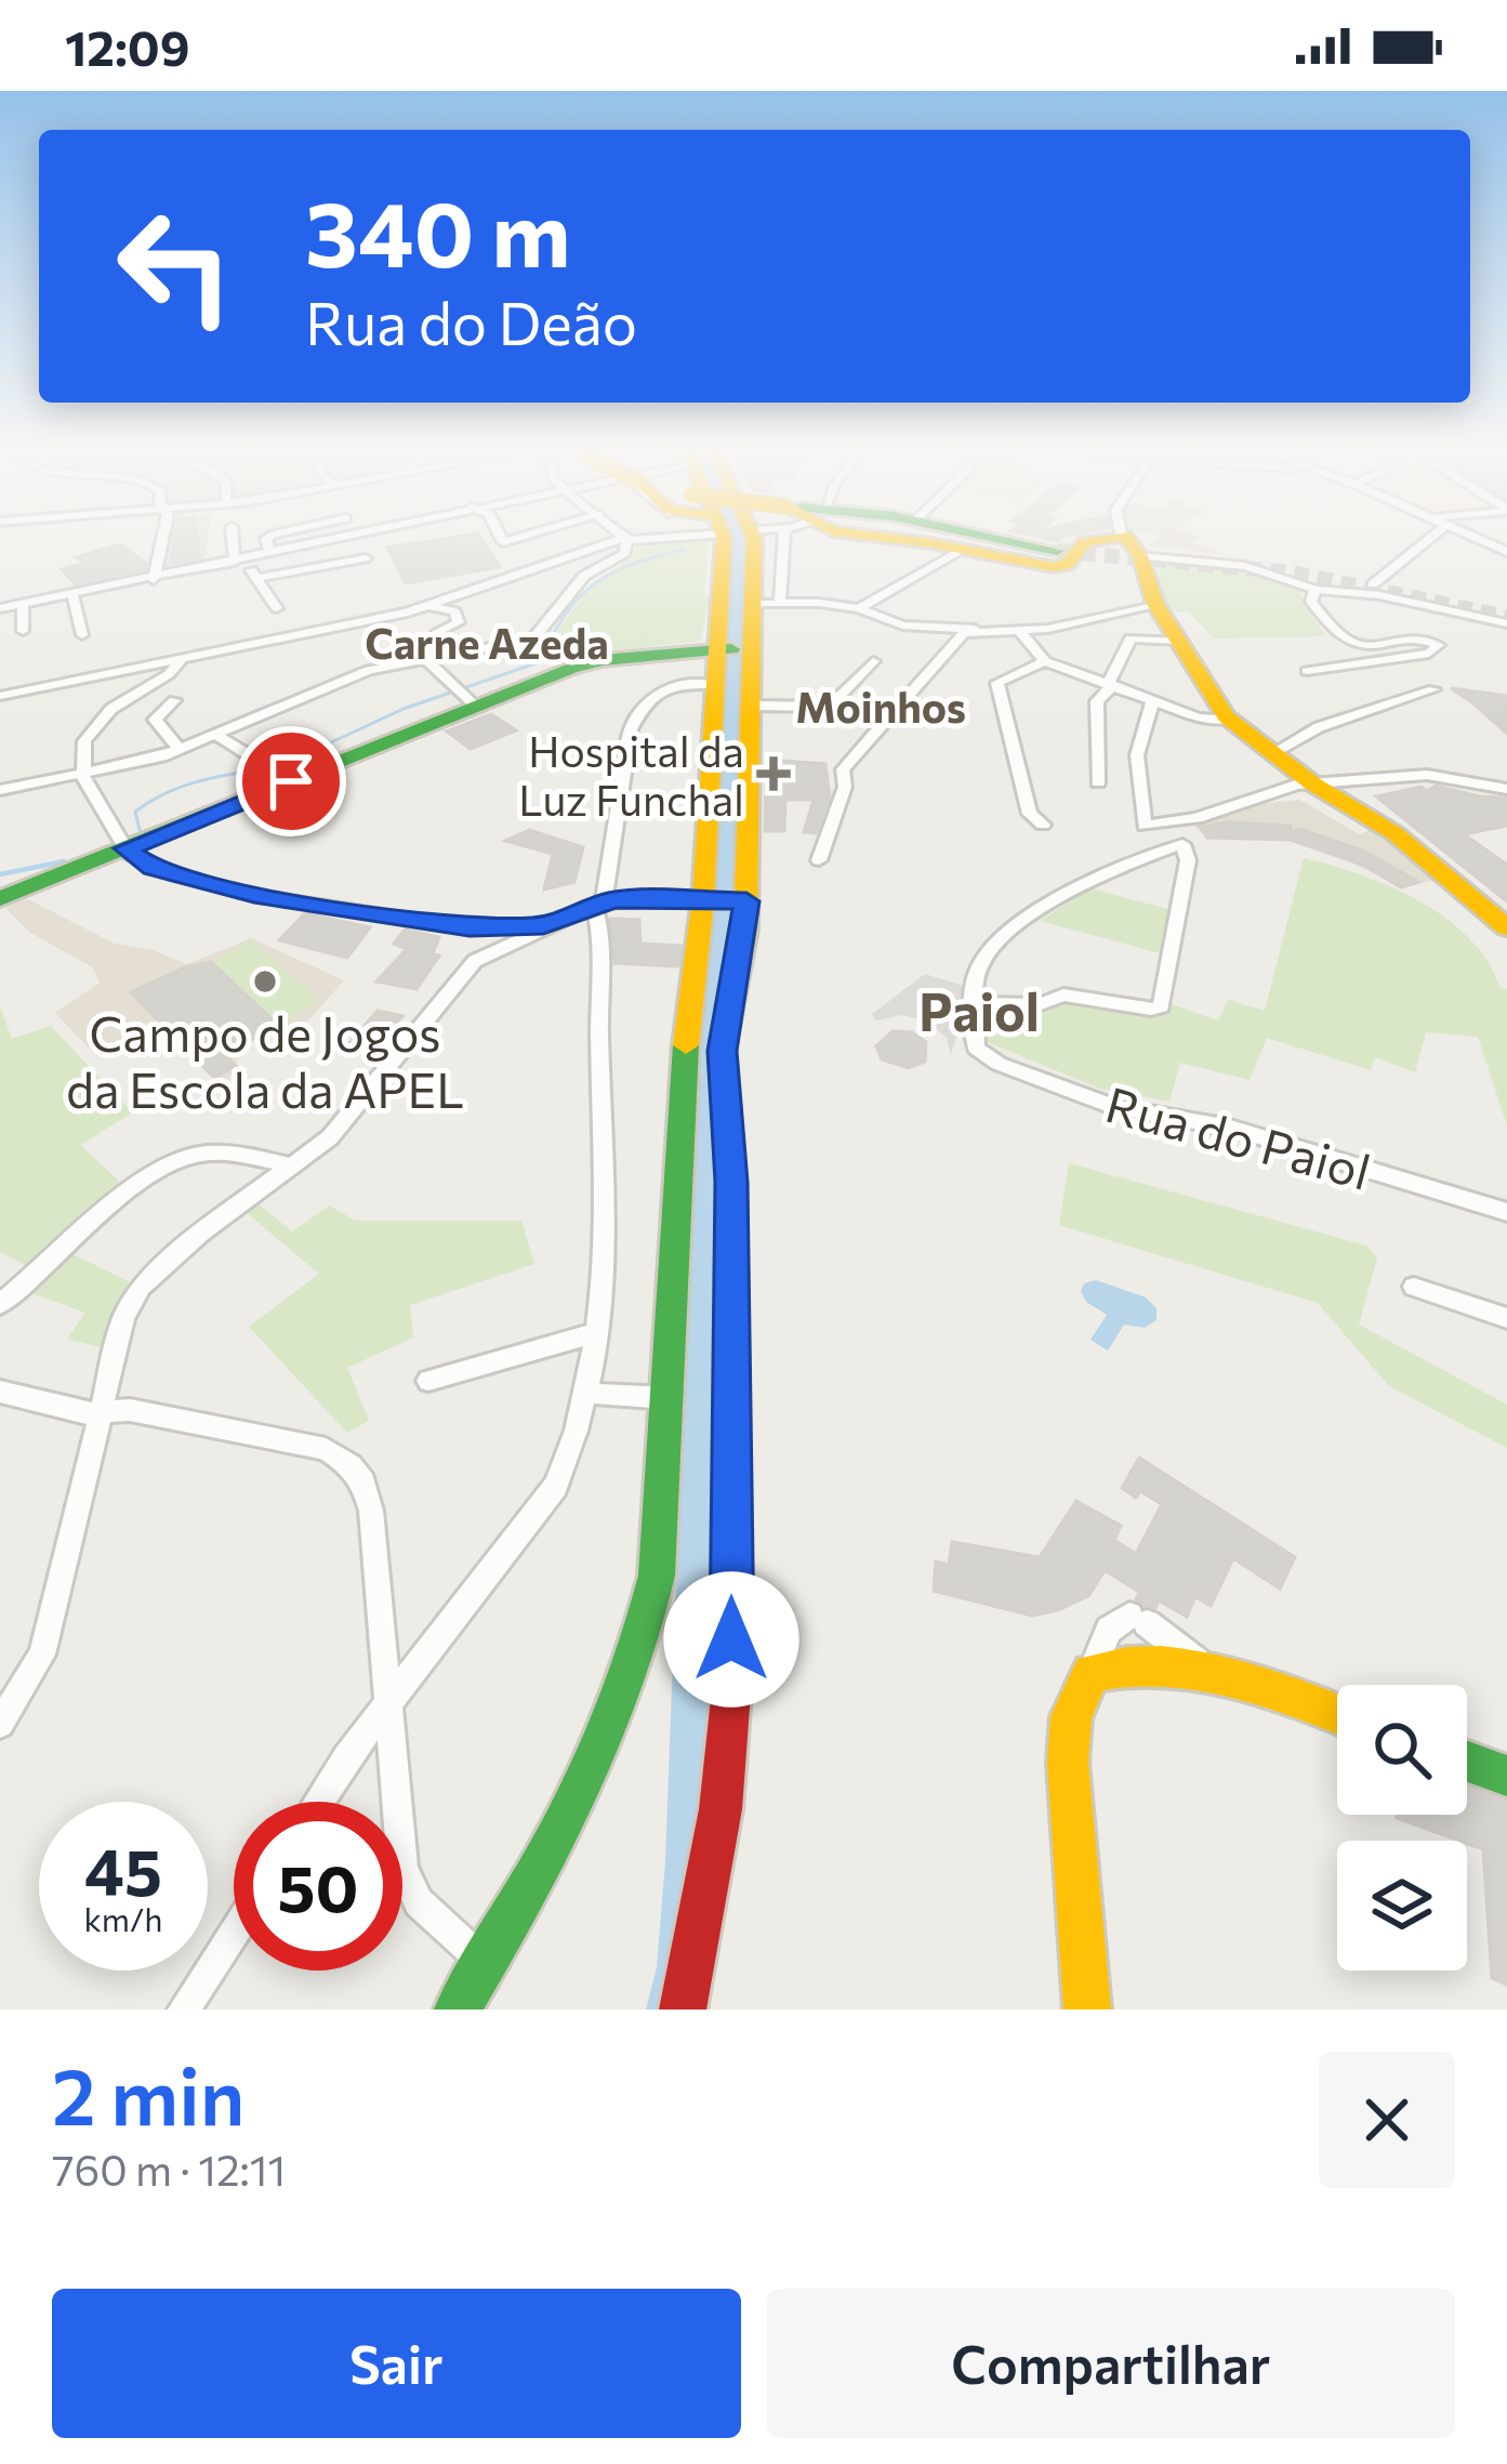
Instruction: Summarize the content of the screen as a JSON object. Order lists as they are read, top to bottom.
{
  "streets": {
    "street": ["Rua do Paiol"]
  },
  "districts": ["Carne Azeda", "Moinhos", "Paiol"],
  "places": {
    "health": ["Hospital da Luz Funchal"],
    "other": ["Campo de Jogos da Escola da APEL"]
  },
  "page": {
    "status": "12:09",
    "turn": ["340 m", "Rua do Deão"],
    "speed": "45 km/h",
    "limit": "50",
    "heading": ["2 min", "760 m · 12:11"],
    "buttons": ["Sair", "Compartilhar"]
  }
}
